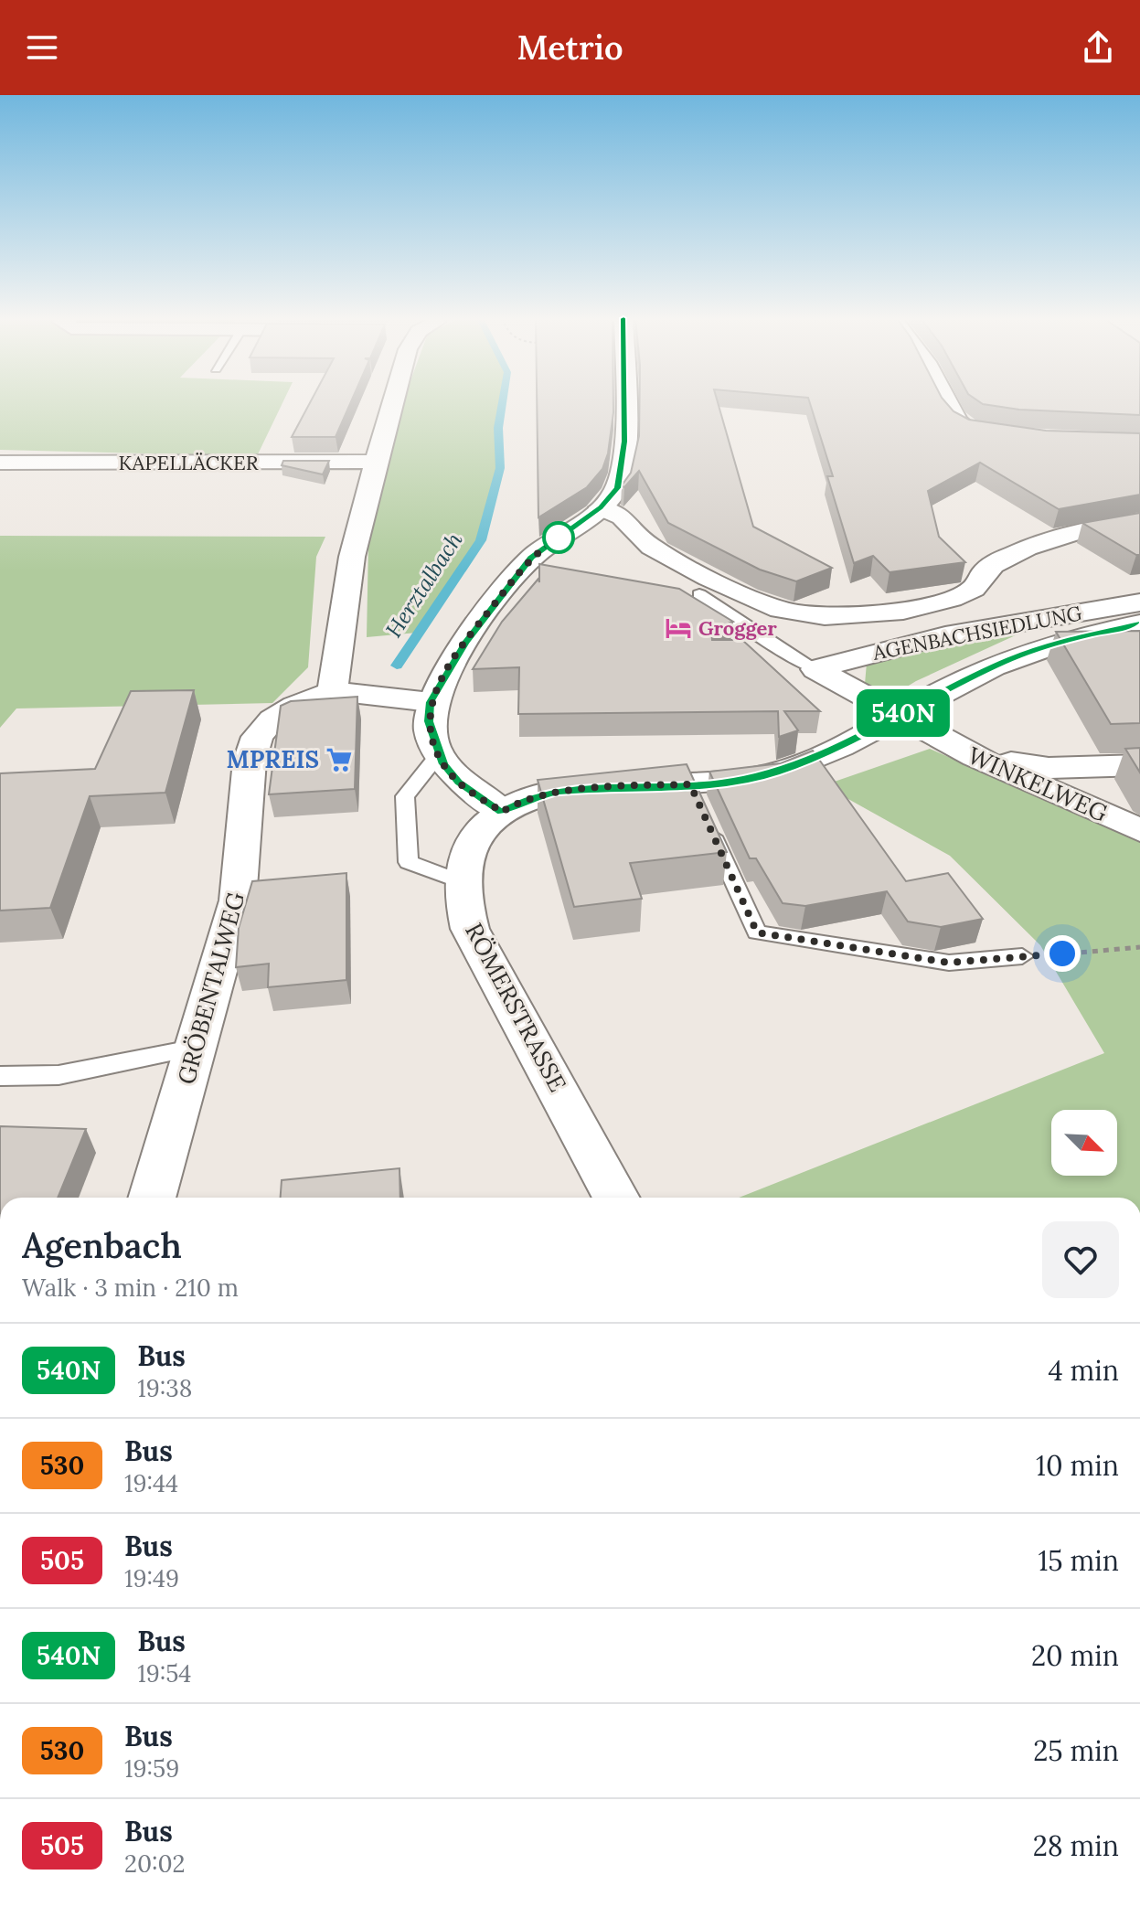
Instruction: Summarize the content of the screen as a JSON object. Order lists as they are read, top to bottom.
{
  "streets": {
    "street": [
      "KAPELLÄCKER",
      "AGENBACHSIEDLUNG",
      "WINKELWEG",
      "GRÖBENTALWEG",
      "RÖMERSTRASSE"
    ]
  },
  "crossings": [
    ["WINKELWEG", "RÖMERSTRASSE"]
  ],
  "water": ["Herztalbach"],
  "places": {
    "hotel": ["Grogger"],
    "supermarket": ["MPREIS"]
  },
  "lines": ["bus line 540N"],
  "north": "bottom right",
  "page": {
    "header": "Metrio",
    "on_map": "540N",
    "heading": ["Agenbach", "Walk · 3 min · 210 m"],
    "list": [
      {
        "mark": "540N",
        "name": "Bus",
        "note": "19:38",
        "value": "4 min"
      },
      {
        "mark": "530",
        "name": "Bus",
        "note": "19:44",
        "value": "10 min"
      },
      {
        "mark": "505",
        "name": "Bus",
        "note": "19:49",
        "value": "15 min"
      },
      {
        "mark": "540N",
        "name": "Bus",
        "note": "19:54",
        "value": "20 min"
      },
      {
        "mark": "530",
        "name": "Bus",
        "note": "19:59",
        "value": "25 min"
      },
      {
        "mark": "505",
        "name": "Bus",
        "note": "20:02",
        "value": "28 min"
      }
    ]
  }
}
